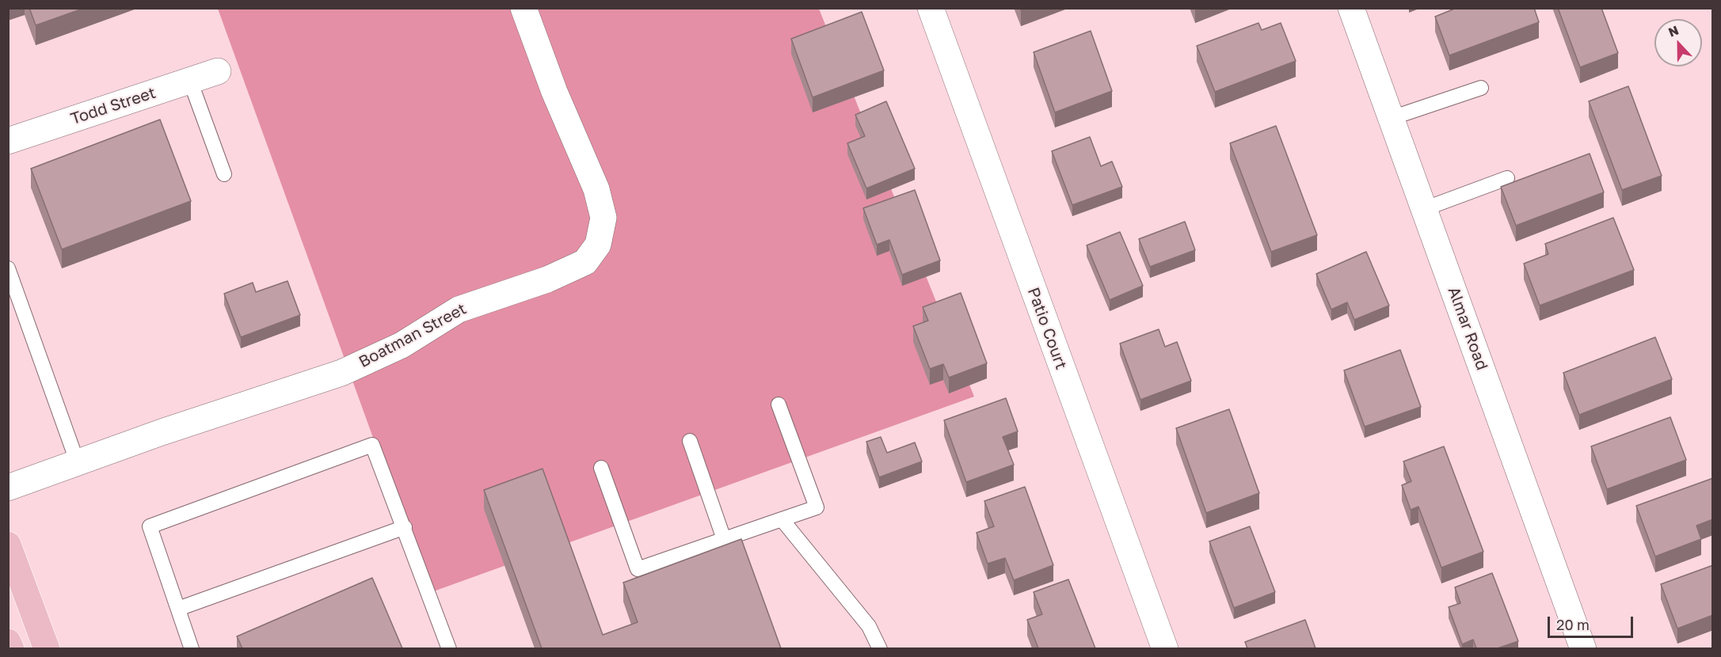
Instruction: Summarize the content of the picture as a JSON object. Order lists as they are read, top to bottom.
{
  "streets": {
    "street": [
      "Todd Street",
      "Patio Court",
      "Almar Road",
      "Boatman Street"
    ]
  },
  "scale_bar": "20 m",
  "north": "top"
}
